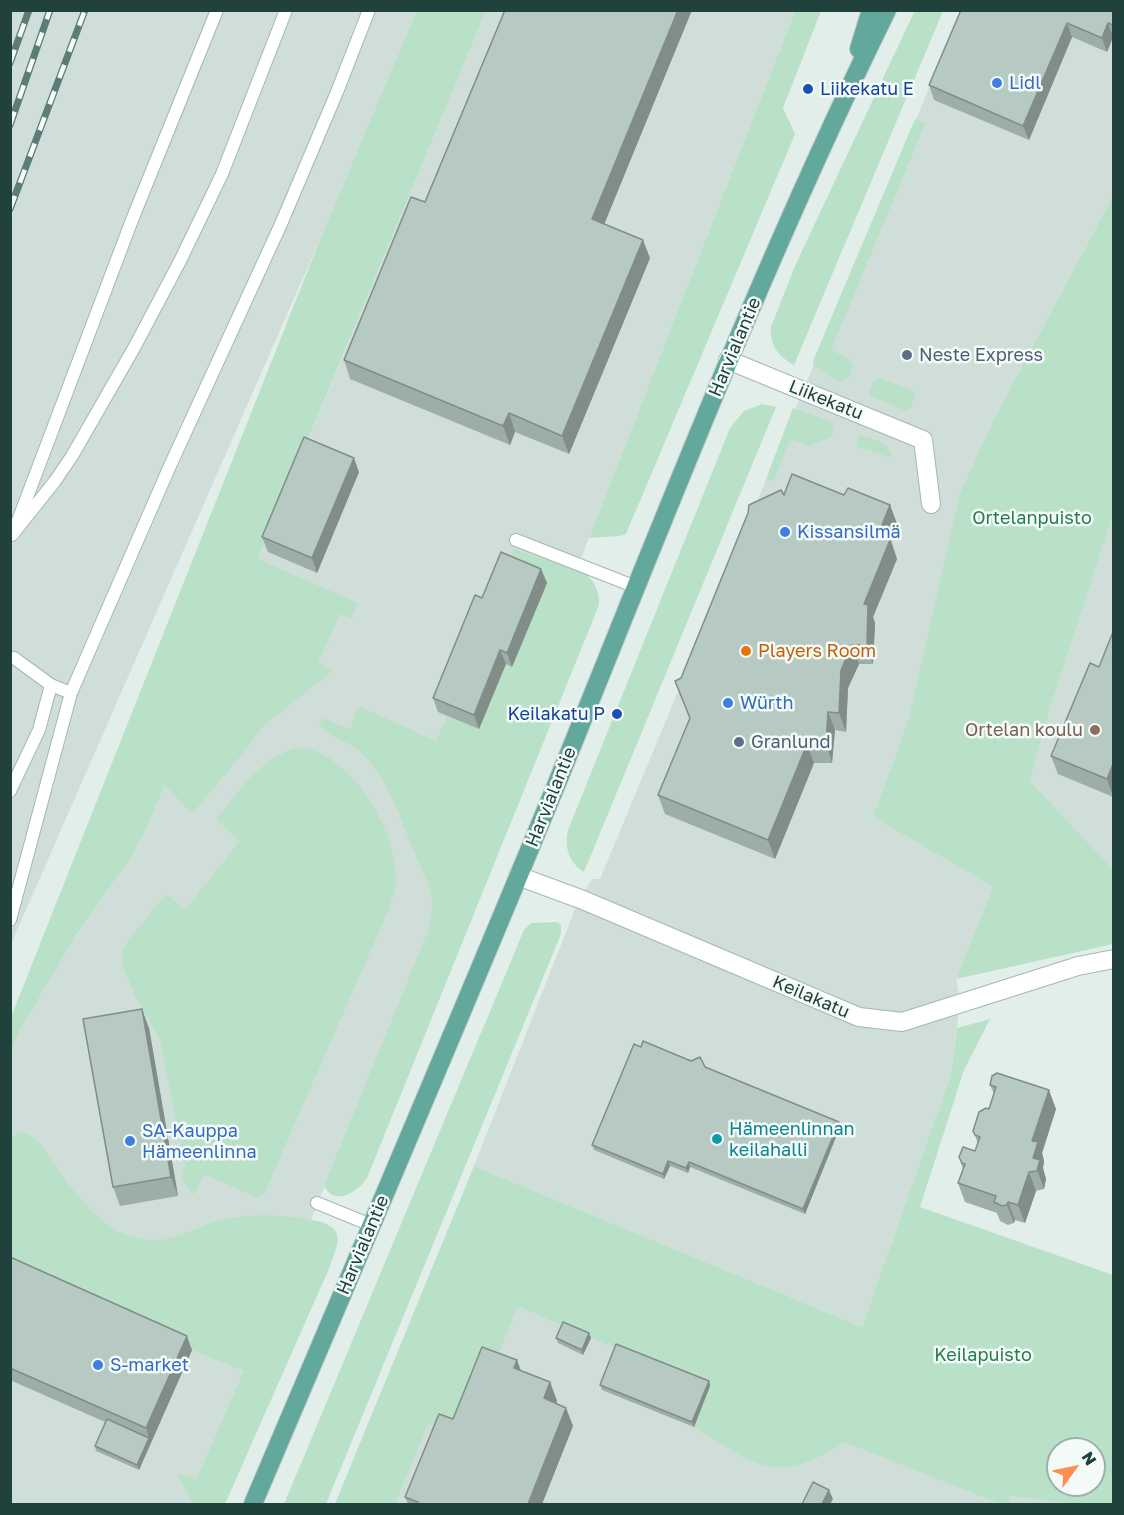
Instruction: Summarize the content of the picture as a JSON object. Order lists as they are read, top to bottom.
{
  "streets": {
    "main road": ["Harvialantie"],
    "street": ["Liikekatu", "Keilakatu"]
  },
  "crossings": [
    ["Harvialantie", "Liikekatu"],
    ["Harvialantie", "Keilakatu"]
  ],
  "parks": ["Ortelanpuisto", "Keilapuisto"],
  "places": [
    "Lidl",
    "Liikekatu E",
    "Neste Express",
    "Kissansilmä",
    "Players Room",
    "Würth",
    "Keilakatu P",
    "Ortelan koulu",
    "Granlund",
    "Hämeenlinnan keilahalli",
    "SA-Kauppa Hämeenlinna",
    "S-market"
  ],
  "north": "top right"
}
